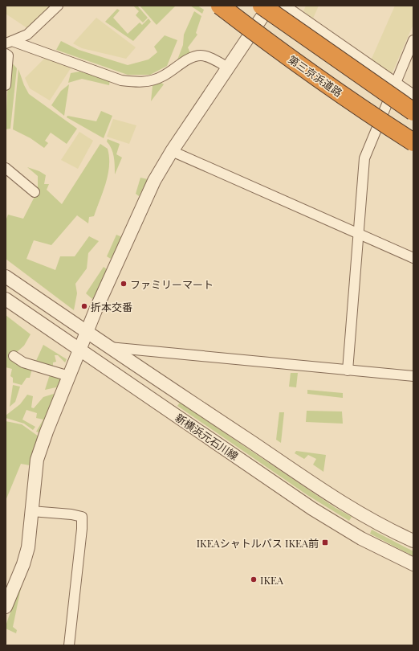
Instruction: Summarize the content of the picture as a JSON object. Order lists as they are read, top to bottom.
{
  "streets": {
    "highway": ["第三京浜道路"],
    "street": ["新横浜元石川線"]
  },
  "places": {
    "other": ["ファミリーマート", "折本交番", "IKEA"],
    "transit": ["IKEAシャトルバス IKEA前"]
  }
}
